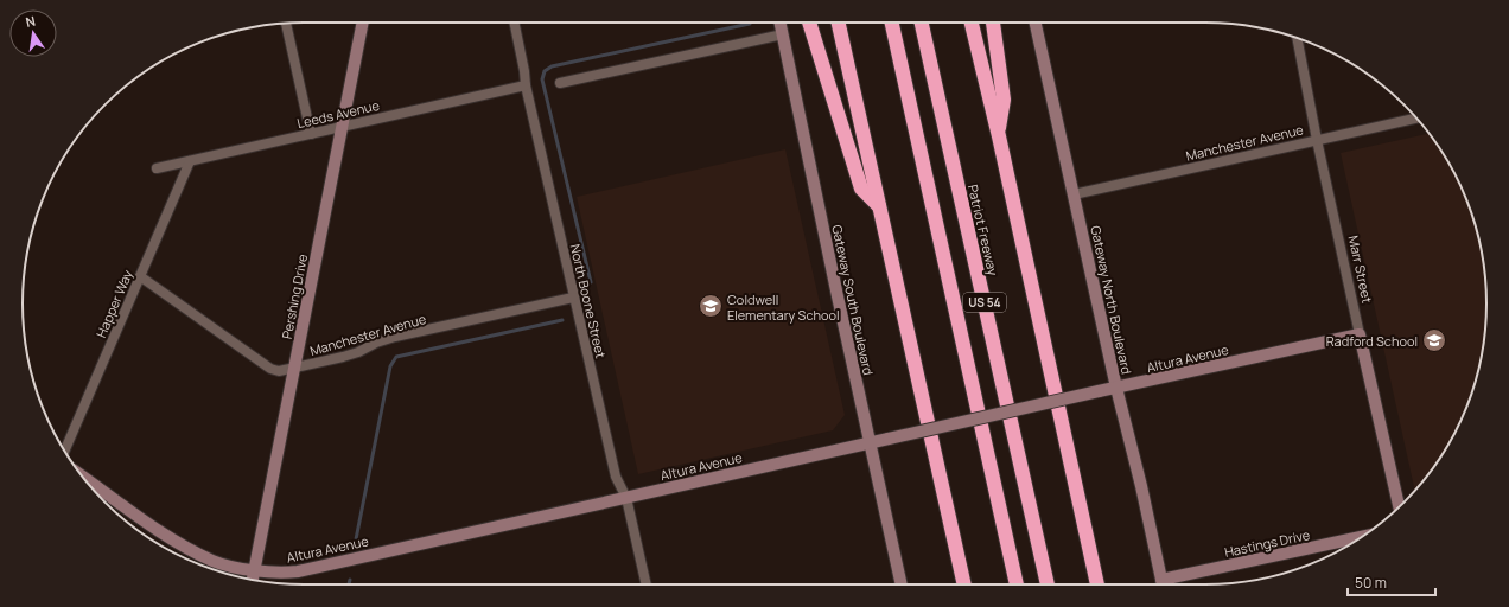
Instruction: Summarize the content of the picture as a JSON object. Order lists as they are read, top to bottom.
{
  "streets": {
    "highway": ["Patriot Freeway", "US 54"],
    "main road": [
      "Marr Street",
      "Pershing Drive",
      "Gateway South Boulevard",
      "Gateway North Boulevard",
      "Altura Avenue",
      "Hastings Drive"
    ],
    "street": [
      "Leeds Avenue",
      "Manchester Avenue",
      "North Boone Street",
      "Happer Way"
    ]
  },
  "crossings": [
    ["Leeds Avenue", "Pershing Drive"],
    ["Leeds Avenue", "North Boone Street"],
    ["Leeds Avenue", "Happer Way"],
    ["Manchester Avenue", "Marr Street"],
    ["Manchester Avenue", "Pershing Drive"],
    ["Manchester Avenue", "Gateway North Boulevard"],
    ["Manchester Avenue", "North Boone Street"],
    ["Manchester Avenue", "Happer Way"],
    ["Marr Street", "Altura Avenue"],
    ["Pershing Drive", "Altura Avenue"],
    ["Gateway South Boulevard", "Altura Avenue"],
    ["Gateway North Boulevard", "Altura Avenue"],
    ["North Boone Street", "Altura Avenue"]
  ],
  "places": {
    "school or university": ["Coldwell Elementary School", "Radford School"]
  },
  "scale_bar": "50 m",
  "north": "top"
}
